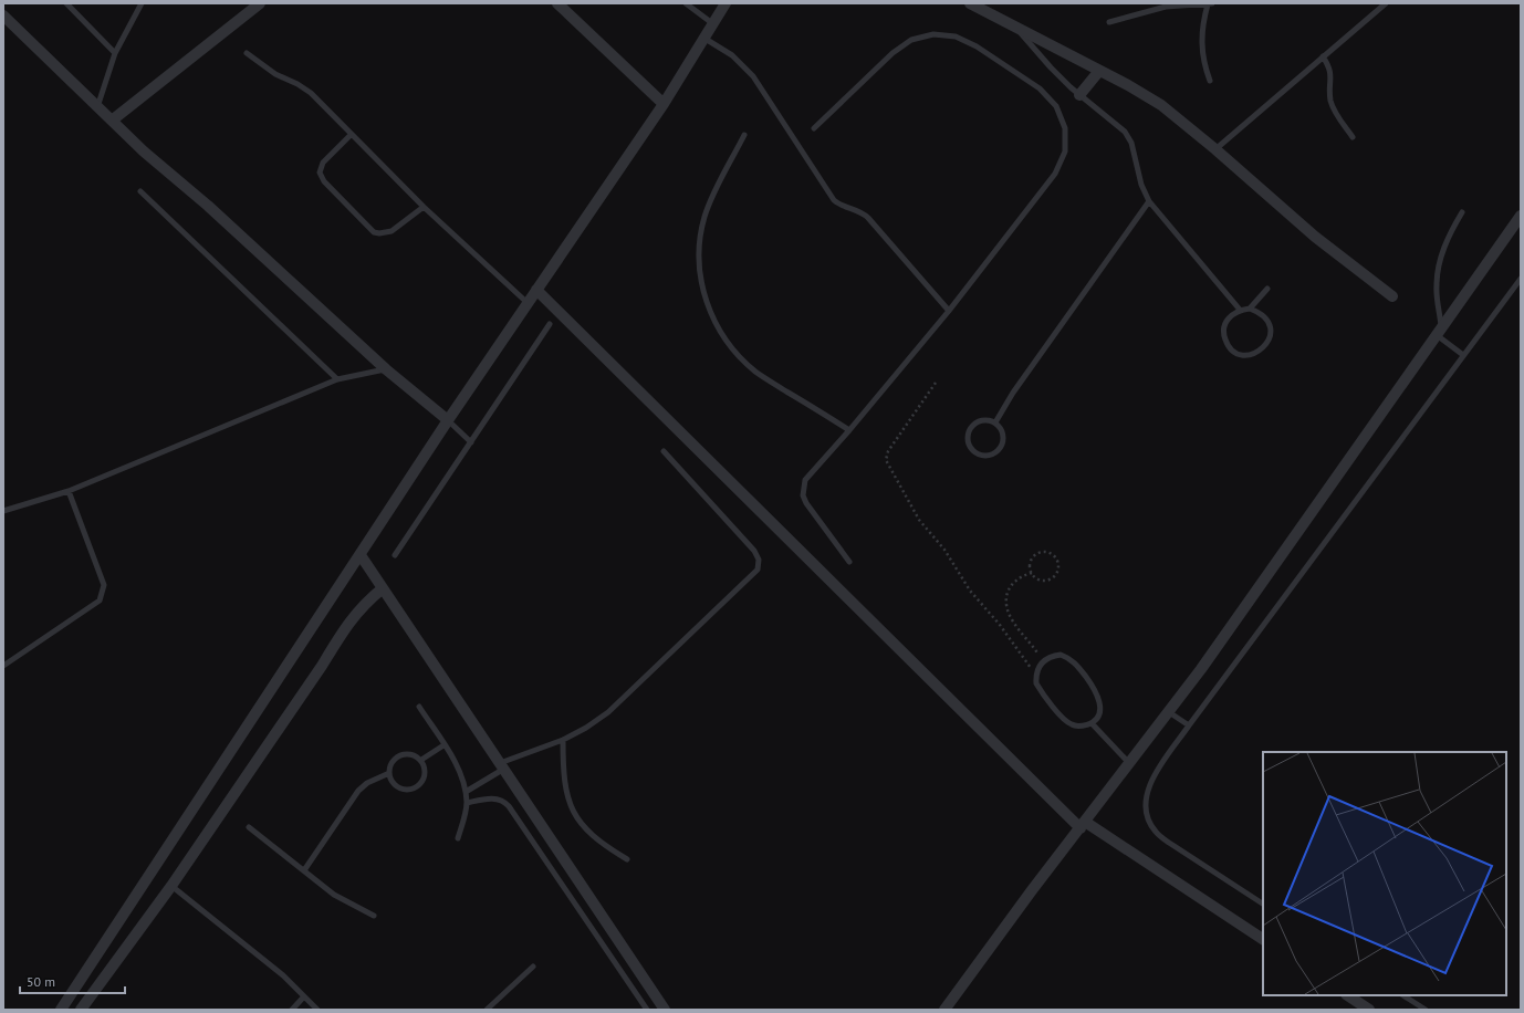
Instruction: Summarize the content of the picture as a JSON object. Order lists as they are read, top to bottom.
{
  "scale_bar": "50 m"
}
